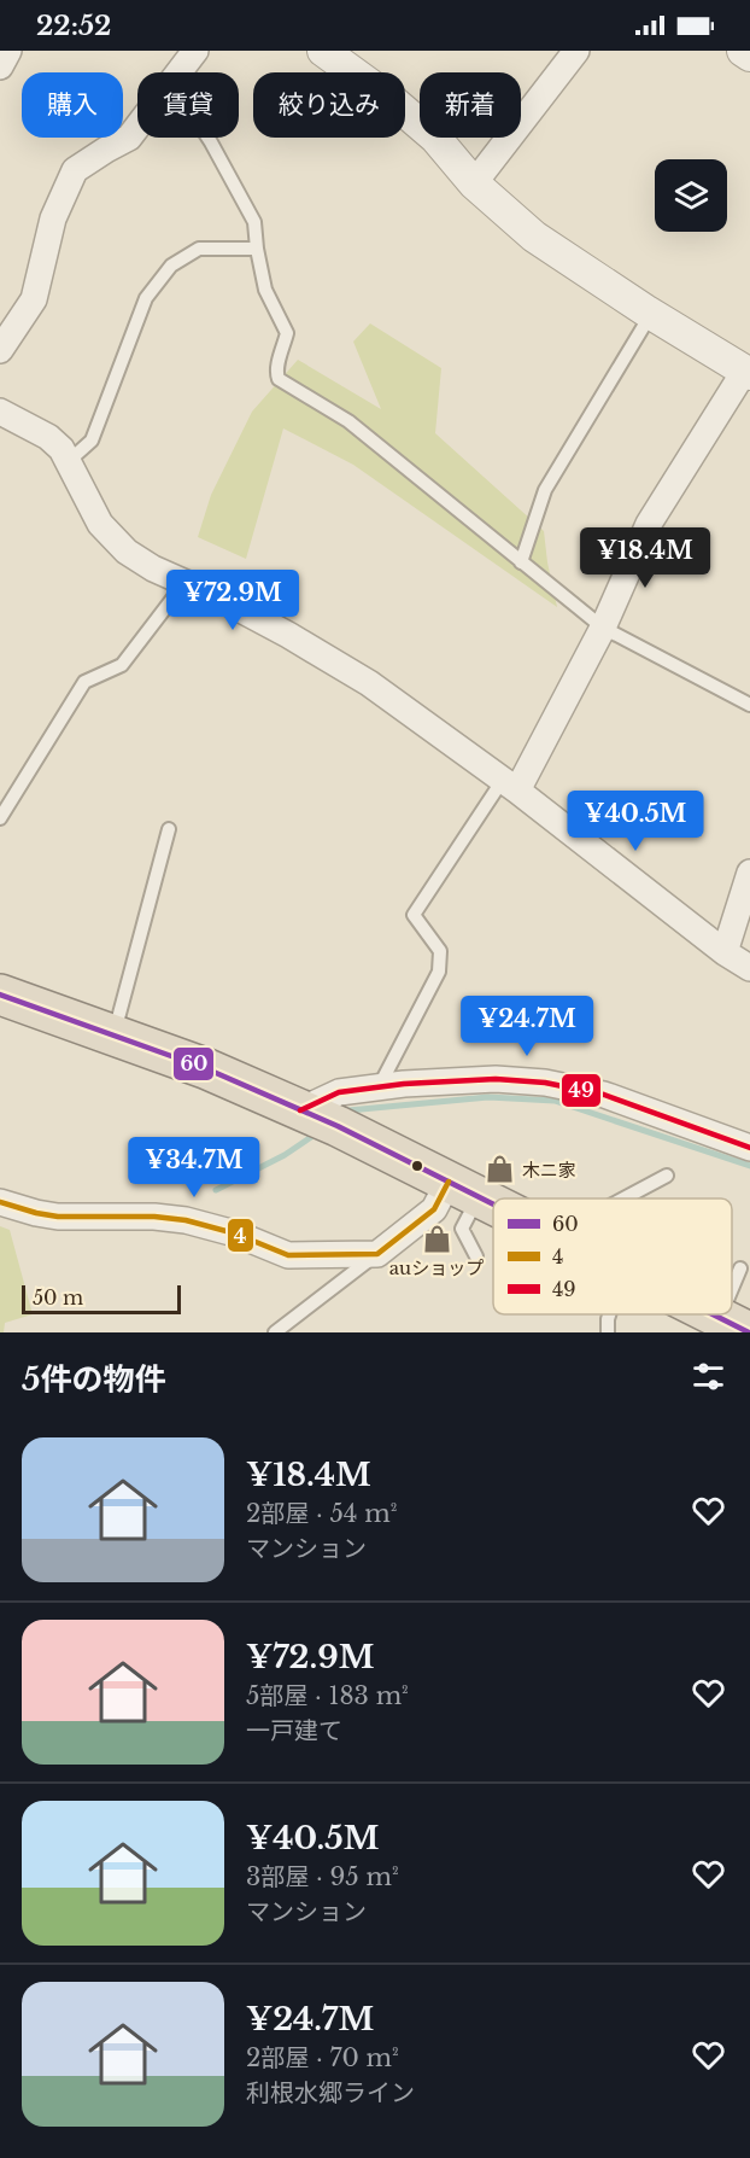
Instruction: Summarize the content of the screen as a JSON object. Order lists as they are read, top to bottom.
{
  "places": {
    "shop": ["木ニ家", "auショップ"]
  },
  "lines": ["transit line 60", "transit line 49", "transit line 4"],
  "legend": ["60", "4", "49"],
  "scale_bar": "50 m",
  "page": {
    "status": "22:52",
    "chip": [
      "購入",
      "賃貸",
      "絞り込み",
      "新着"
    ],
    "price": [
      "¥18.4M",
      "¥72.9M",
      "¥40.5M",
      "¥24.7M",
      "¥34.7M"
    ],
    "scale": "50 m",
    "heading": "5件の物件",
    "list": [
      {
        "name": "¥18.4M",
        "note": "2部屋 · 54 m² · マンション"
      },
      {
        "name": "¥72.9M",
        "note": "5部屋 · 183 m² · 一戸建て"
      },
      {
        "name": "¥40.5M",
        "note": "3部屋 · 95 m² · マンション"
      },
      {
        "name": "¥24.7M",
        "note": "2部屋 · 70 m² · 利根水郷ライン"
      }
    ]
  }
}
